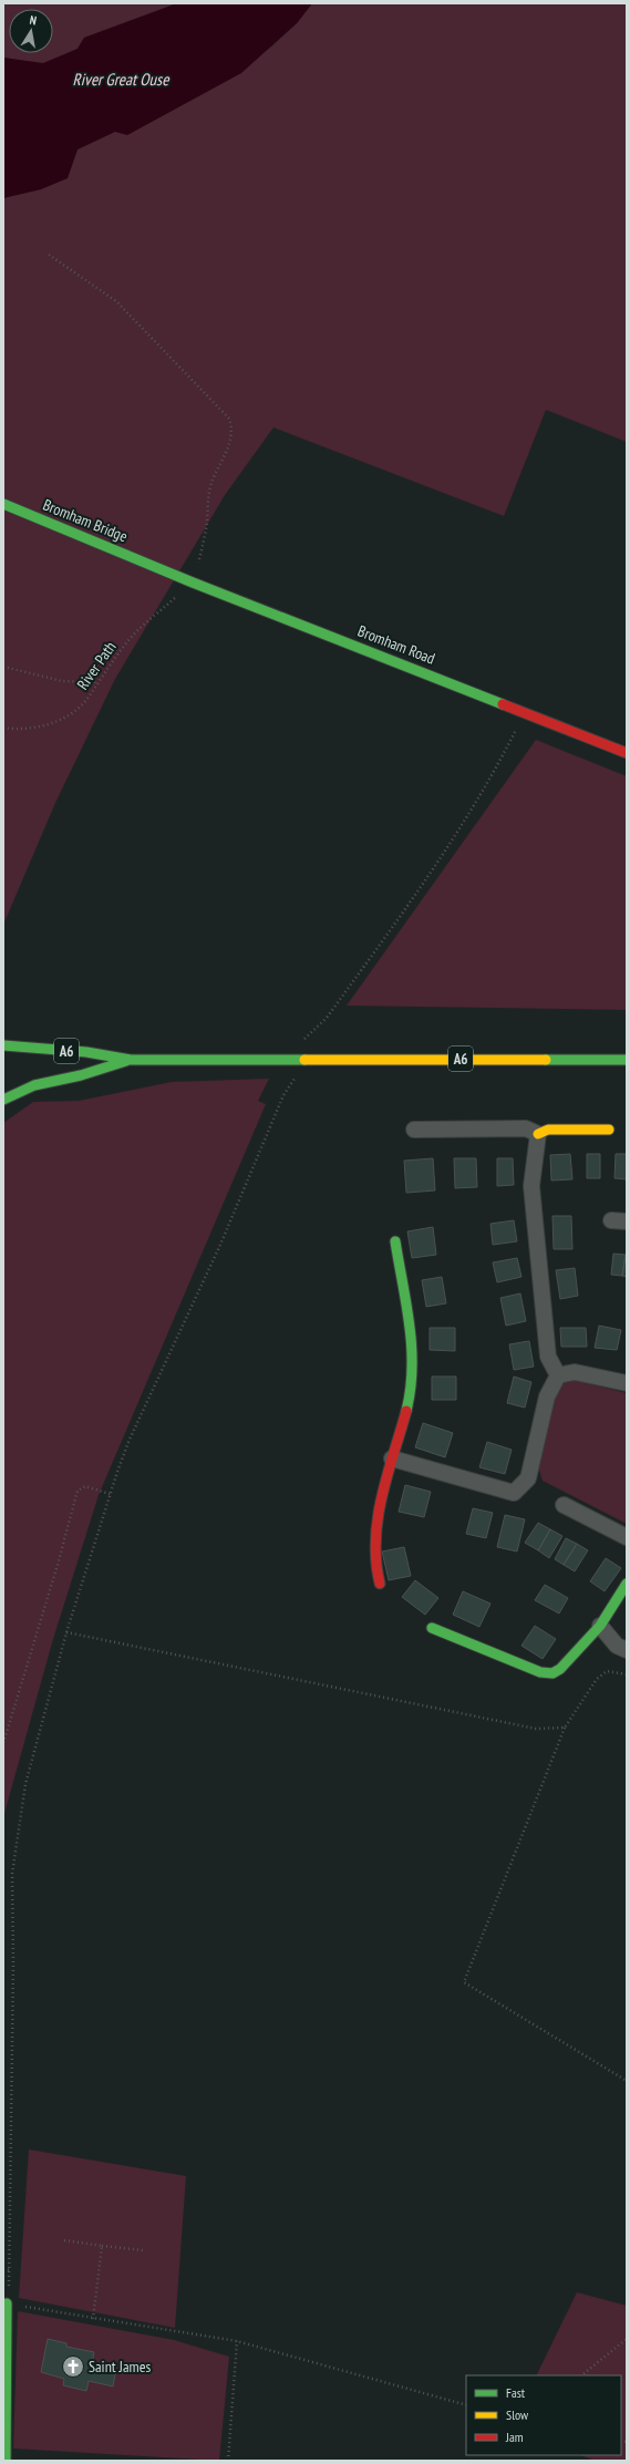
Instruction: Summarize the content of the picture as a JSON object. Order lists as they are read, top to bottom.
{
  "streets": {
    "main road": ["Bromham Bridge", "Bromham Road", "A6"],
    "path": ["River Path"]
  },
  "crossings": [
    ["Bromham Bridge", "Bromham Road"],
    ["Bromham Road", "River Path"]
  ],
  "water": ["River Great Ouse"],
  "places": {
    "church": ["Saint James"]
  },
  "legend": ["Fast", "Slow", "Jam"],
  "north": "top"
}
